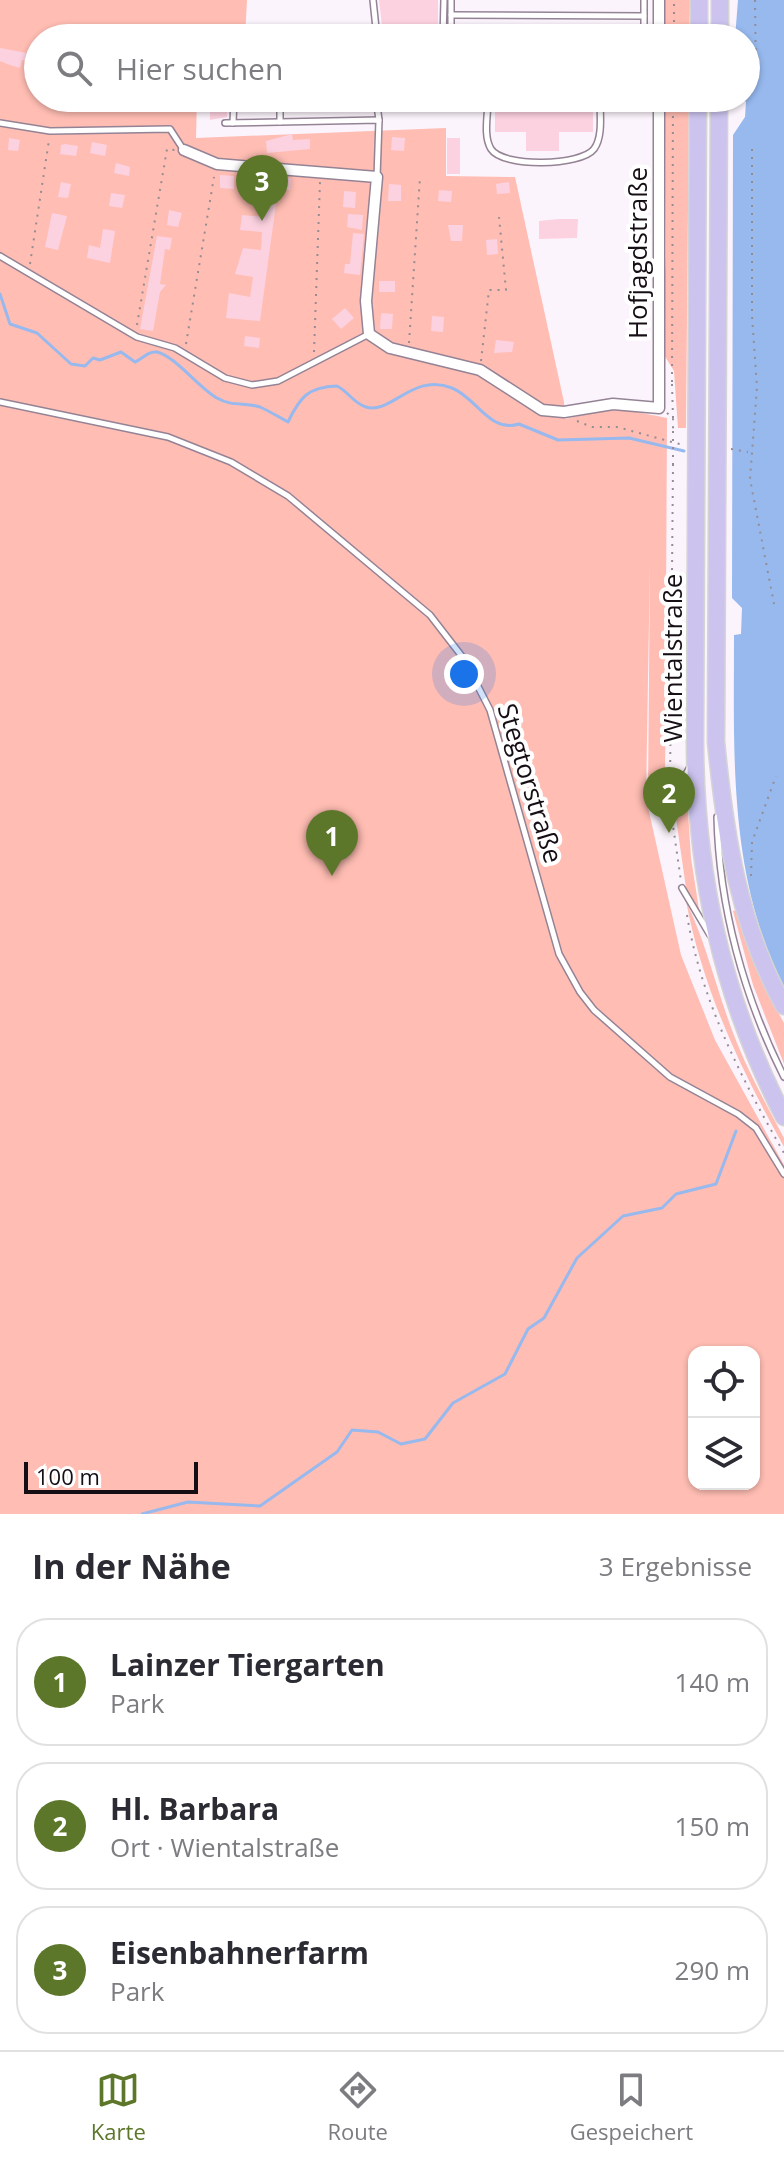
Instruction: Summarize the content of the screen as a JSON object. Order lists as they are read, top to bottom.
{
  "streets": {
    "main road": ["Wientalstraße"],
    "street": ["Hofjagdstraße"],
    "lane": ["Stegtorstraße"]
  },
  "scale_bar": "100 m",
  "page": {
    "search": "Hier suchen",
    "pins": ["3", "2", "1"],
    "scale": "100 m",
    "heading": ["In der Nähe", "3 Ergebnisse"],
    "list": [
      {
        "mark": "1",
        "name": "Lainzer Tiergarten",
        "note": "Park",
        "value": "140 m"
      },
      {
        "mark": "2",
        "name": "Hl. Barbara",
        "note": "Ort · Wientalstraße",
        "value": "150 m"
      },
      {
        "mark": "3",
        "name": "Eisenbahnerfarm",
        "note": "Park",
        "value": "290 m"
      }
    ],
    "nav": ["Karte", "Route", "Gespeichert"]
  }
}
